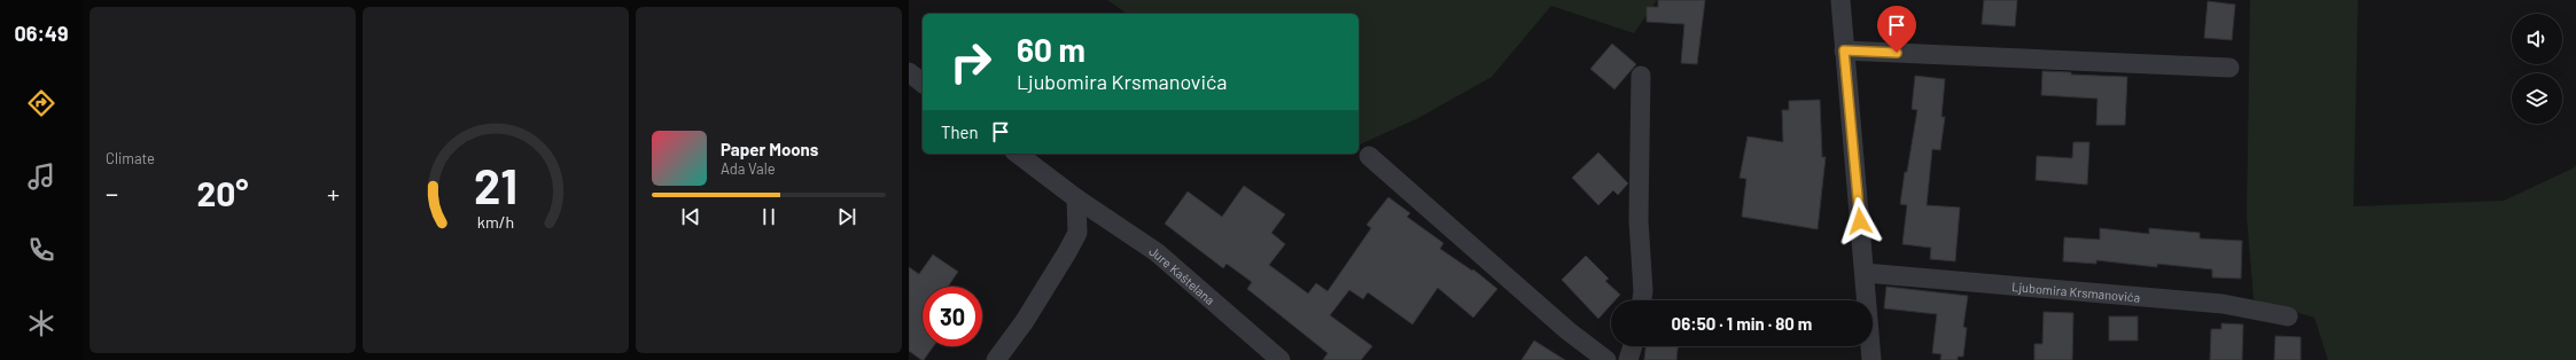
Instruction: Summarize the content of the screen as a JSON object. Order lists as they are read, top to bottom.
{
  "streets": {
    "street": ["Jure Kaštelana", "Ljubomira Krsmanovića"]
  },
  "page": {
    "tabs": "06:49",
    "tile": "Climate",
    "turn": ["60 m", "Ljubomira Krsmanovića"],
    "then": "Then",
    "song": ["Paper Moons", "Ada Vale"],
    "heat": ["−", "20°", "+"],
    "limit": "30",
    "trip": "06:50 · 1 min · 80 m",
    "gauge": ["21", "km/h"]
  }
}
